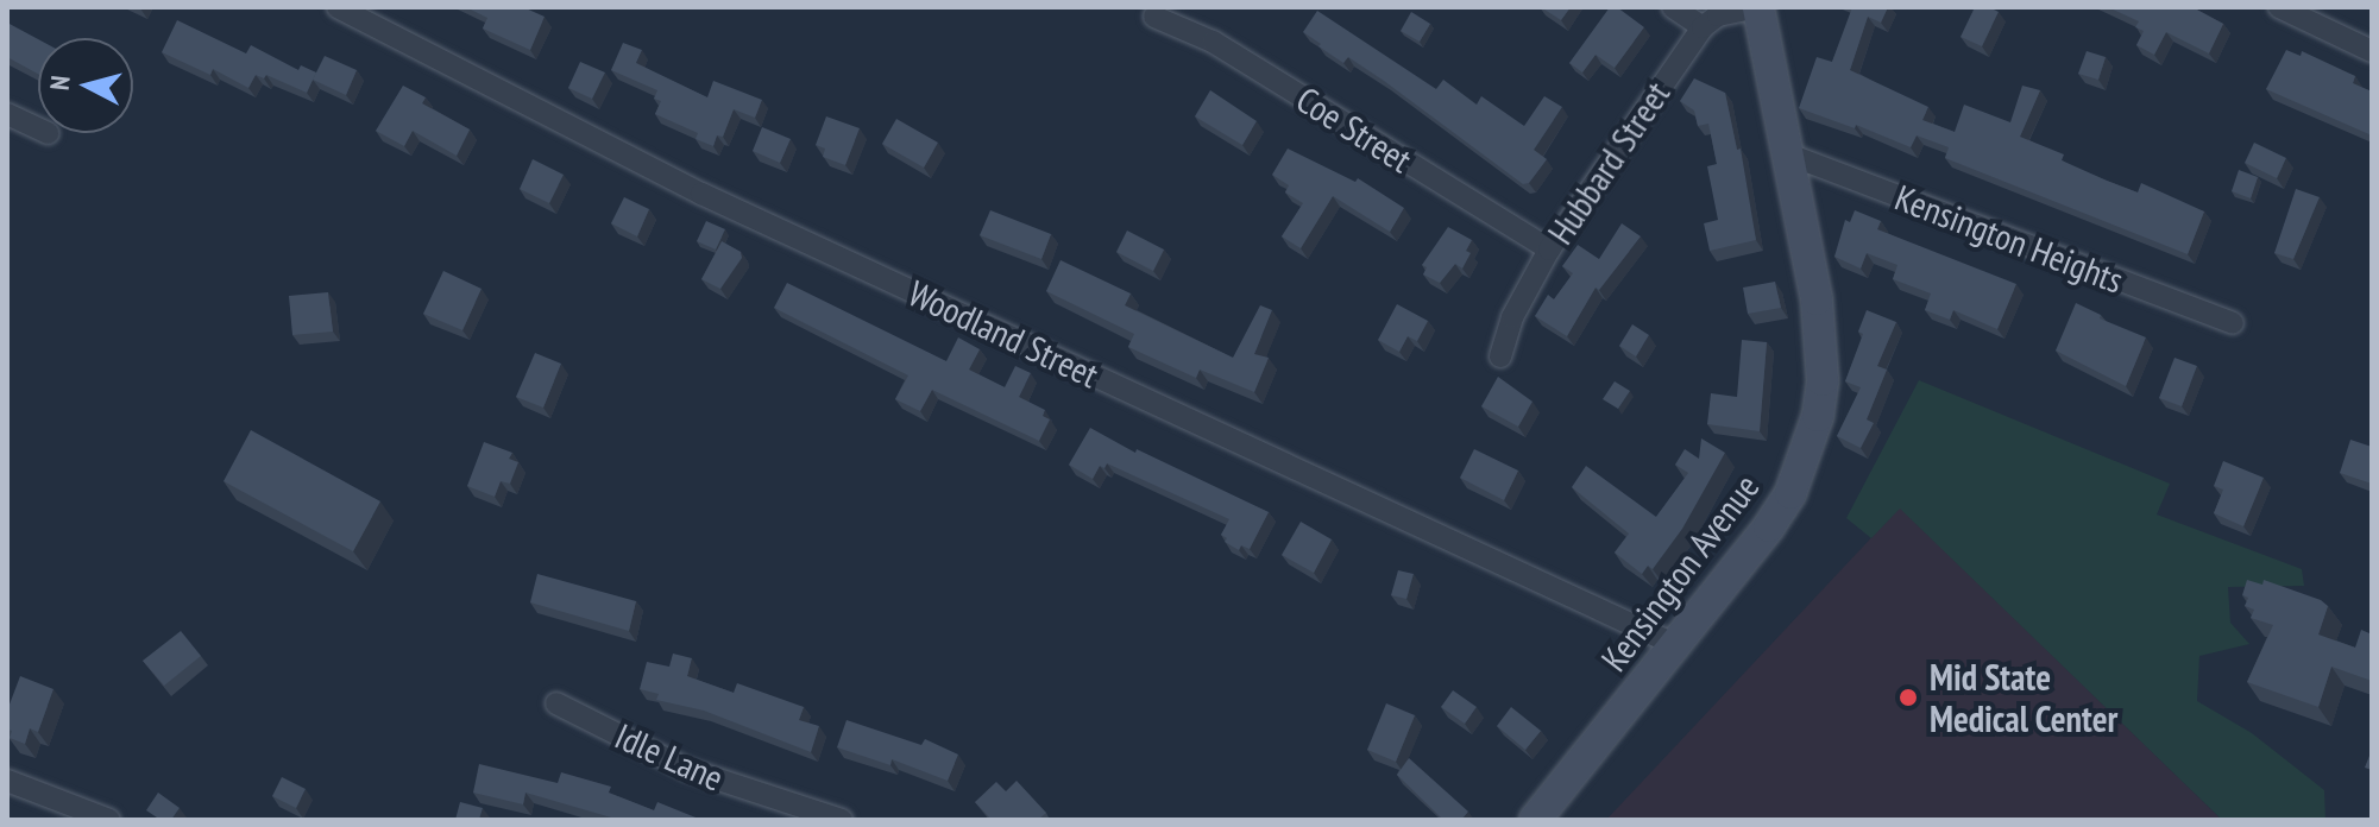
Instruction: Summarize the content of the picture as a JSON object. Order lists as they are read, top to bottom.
{
  "streets": {
    "main road": ["Kensington Avenue"],
    "street": [
      "Coe Street",
      "Hubbard Street",
      "Kensington Heights",
      "Woodland Street",
      "Idle Lane"
    ]
  },
  "crossings": [
    ["Coe Street", "Hubbard Street"],
    ["Kensington Heights", "Kensington Avenue"],
    ["Woodland Street", "Kensington Avenue"]
  ],
  "places": ["Mid State Medical Center"],
  "north": "left"
}
